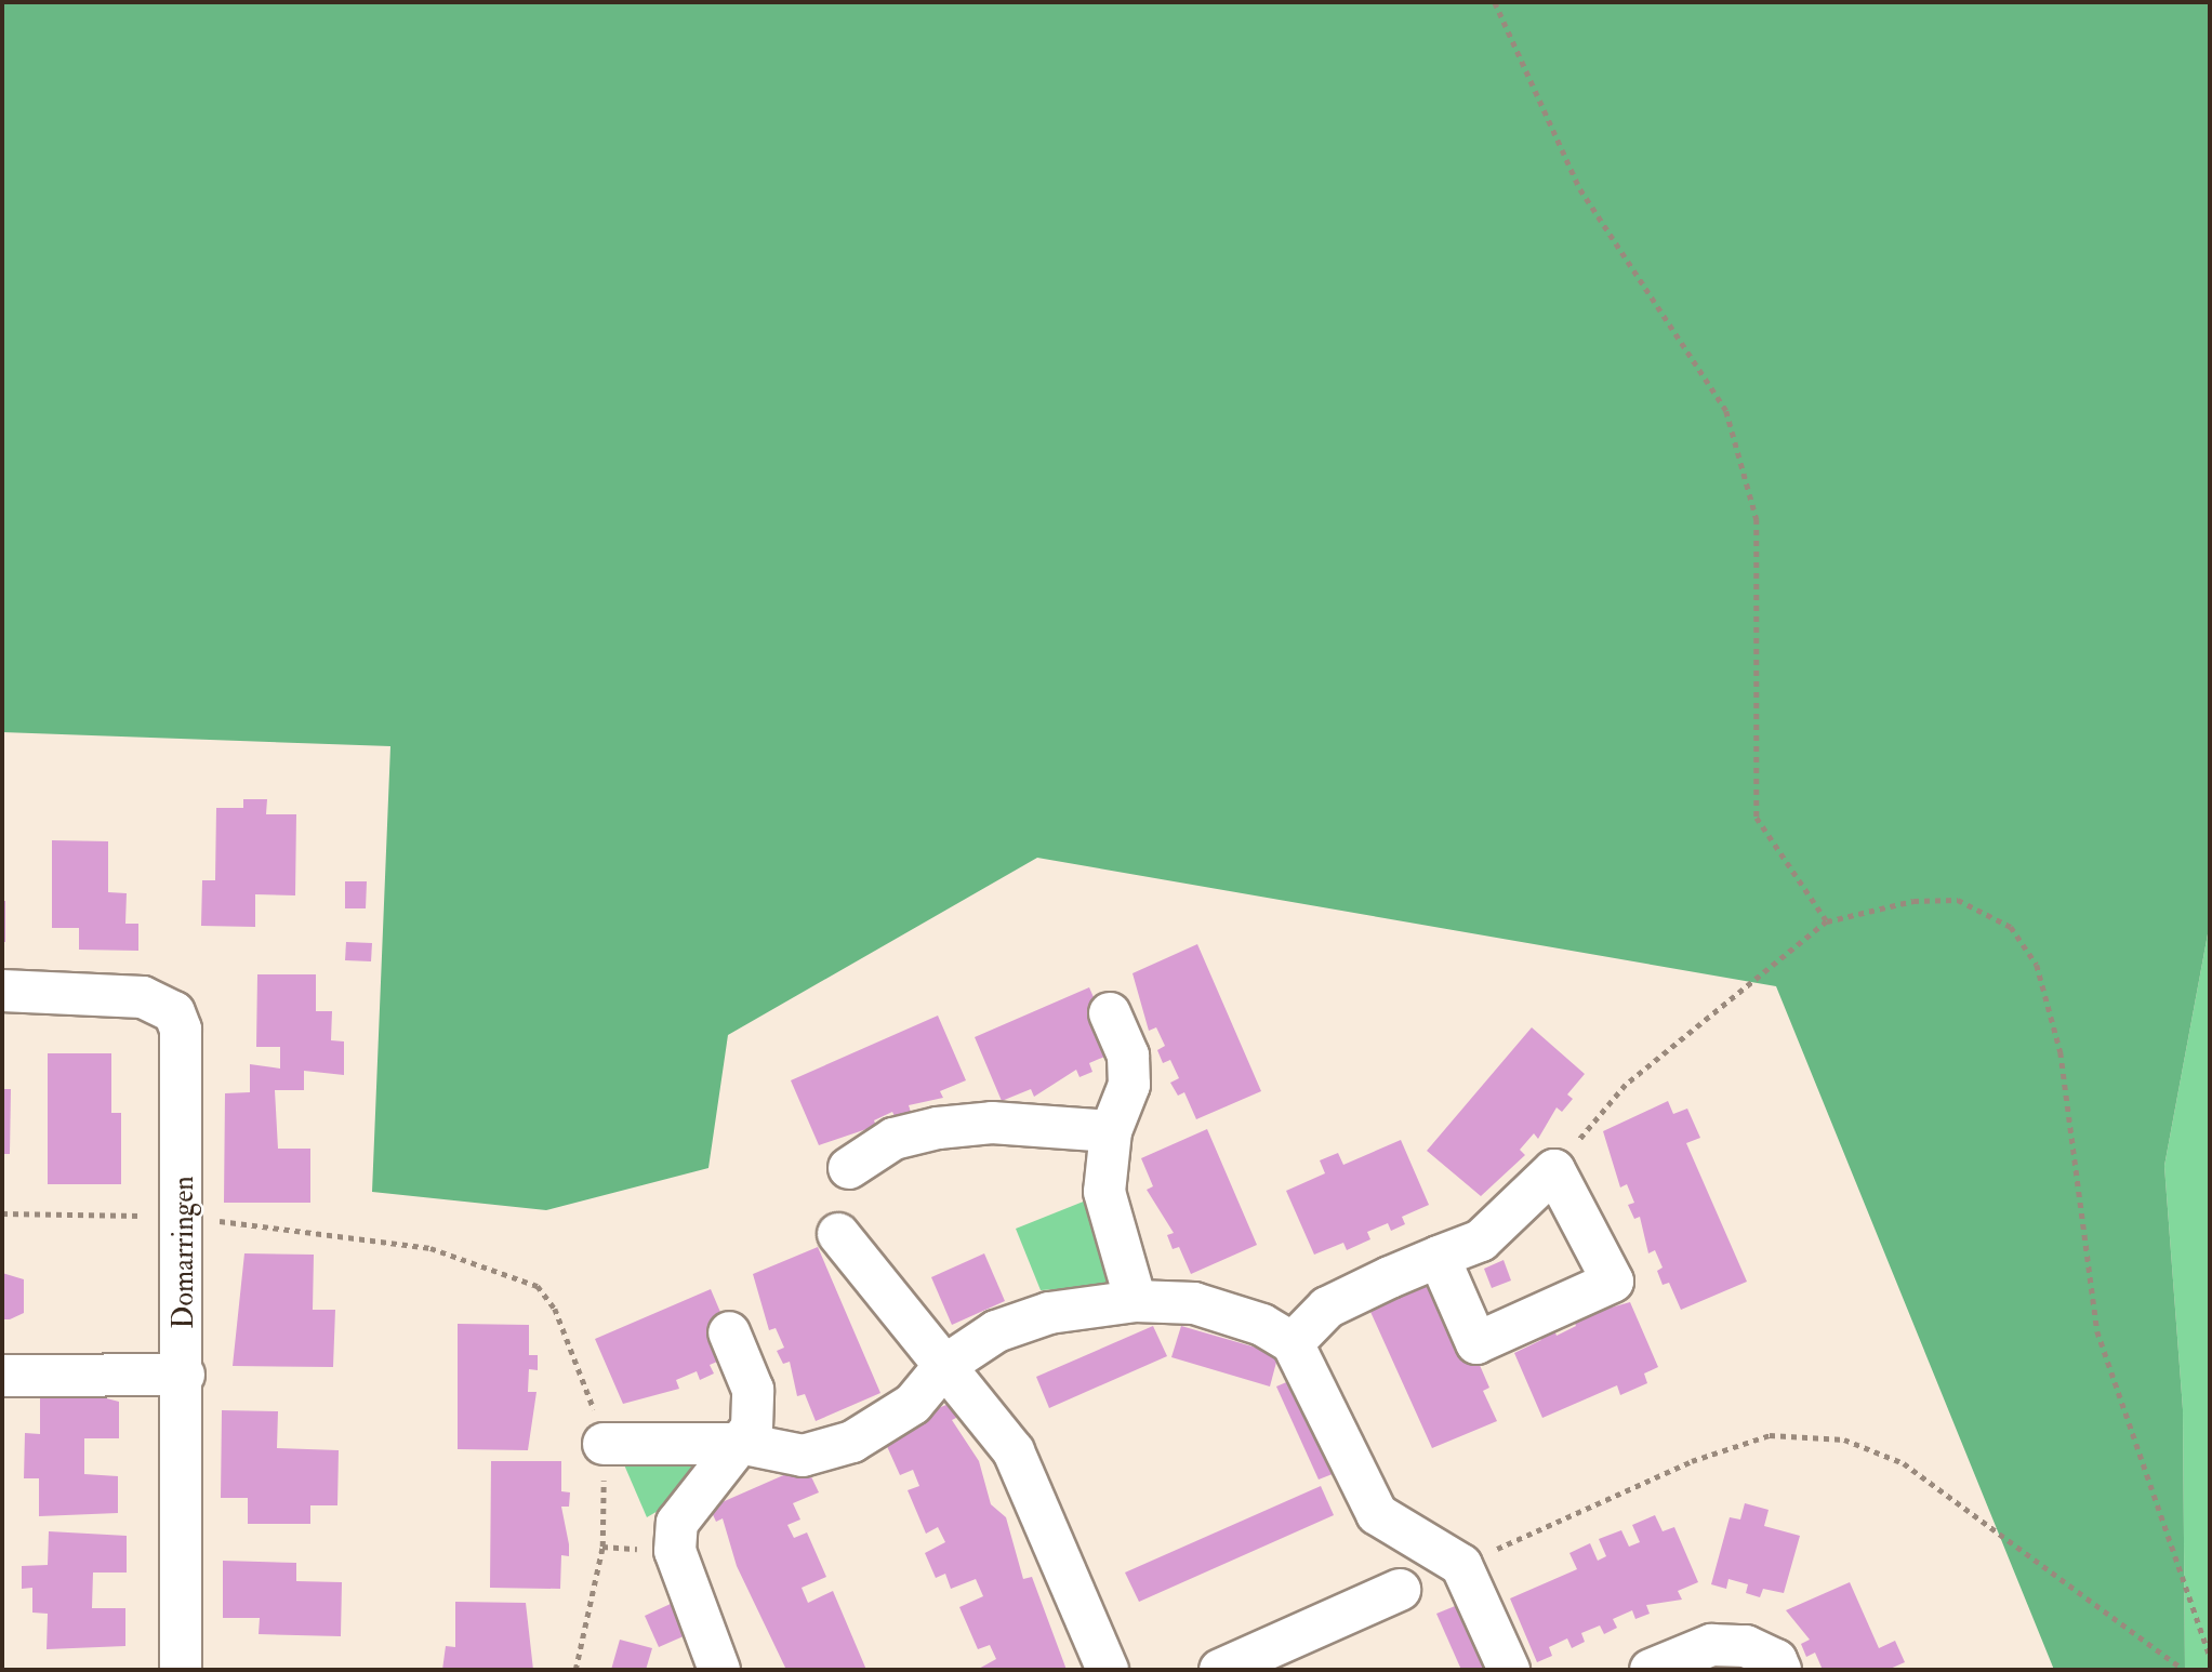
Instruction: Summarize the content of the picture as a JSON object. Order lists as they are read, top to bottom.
{
  "streets": {
    "street": ["Domarringen"]
  }
}
